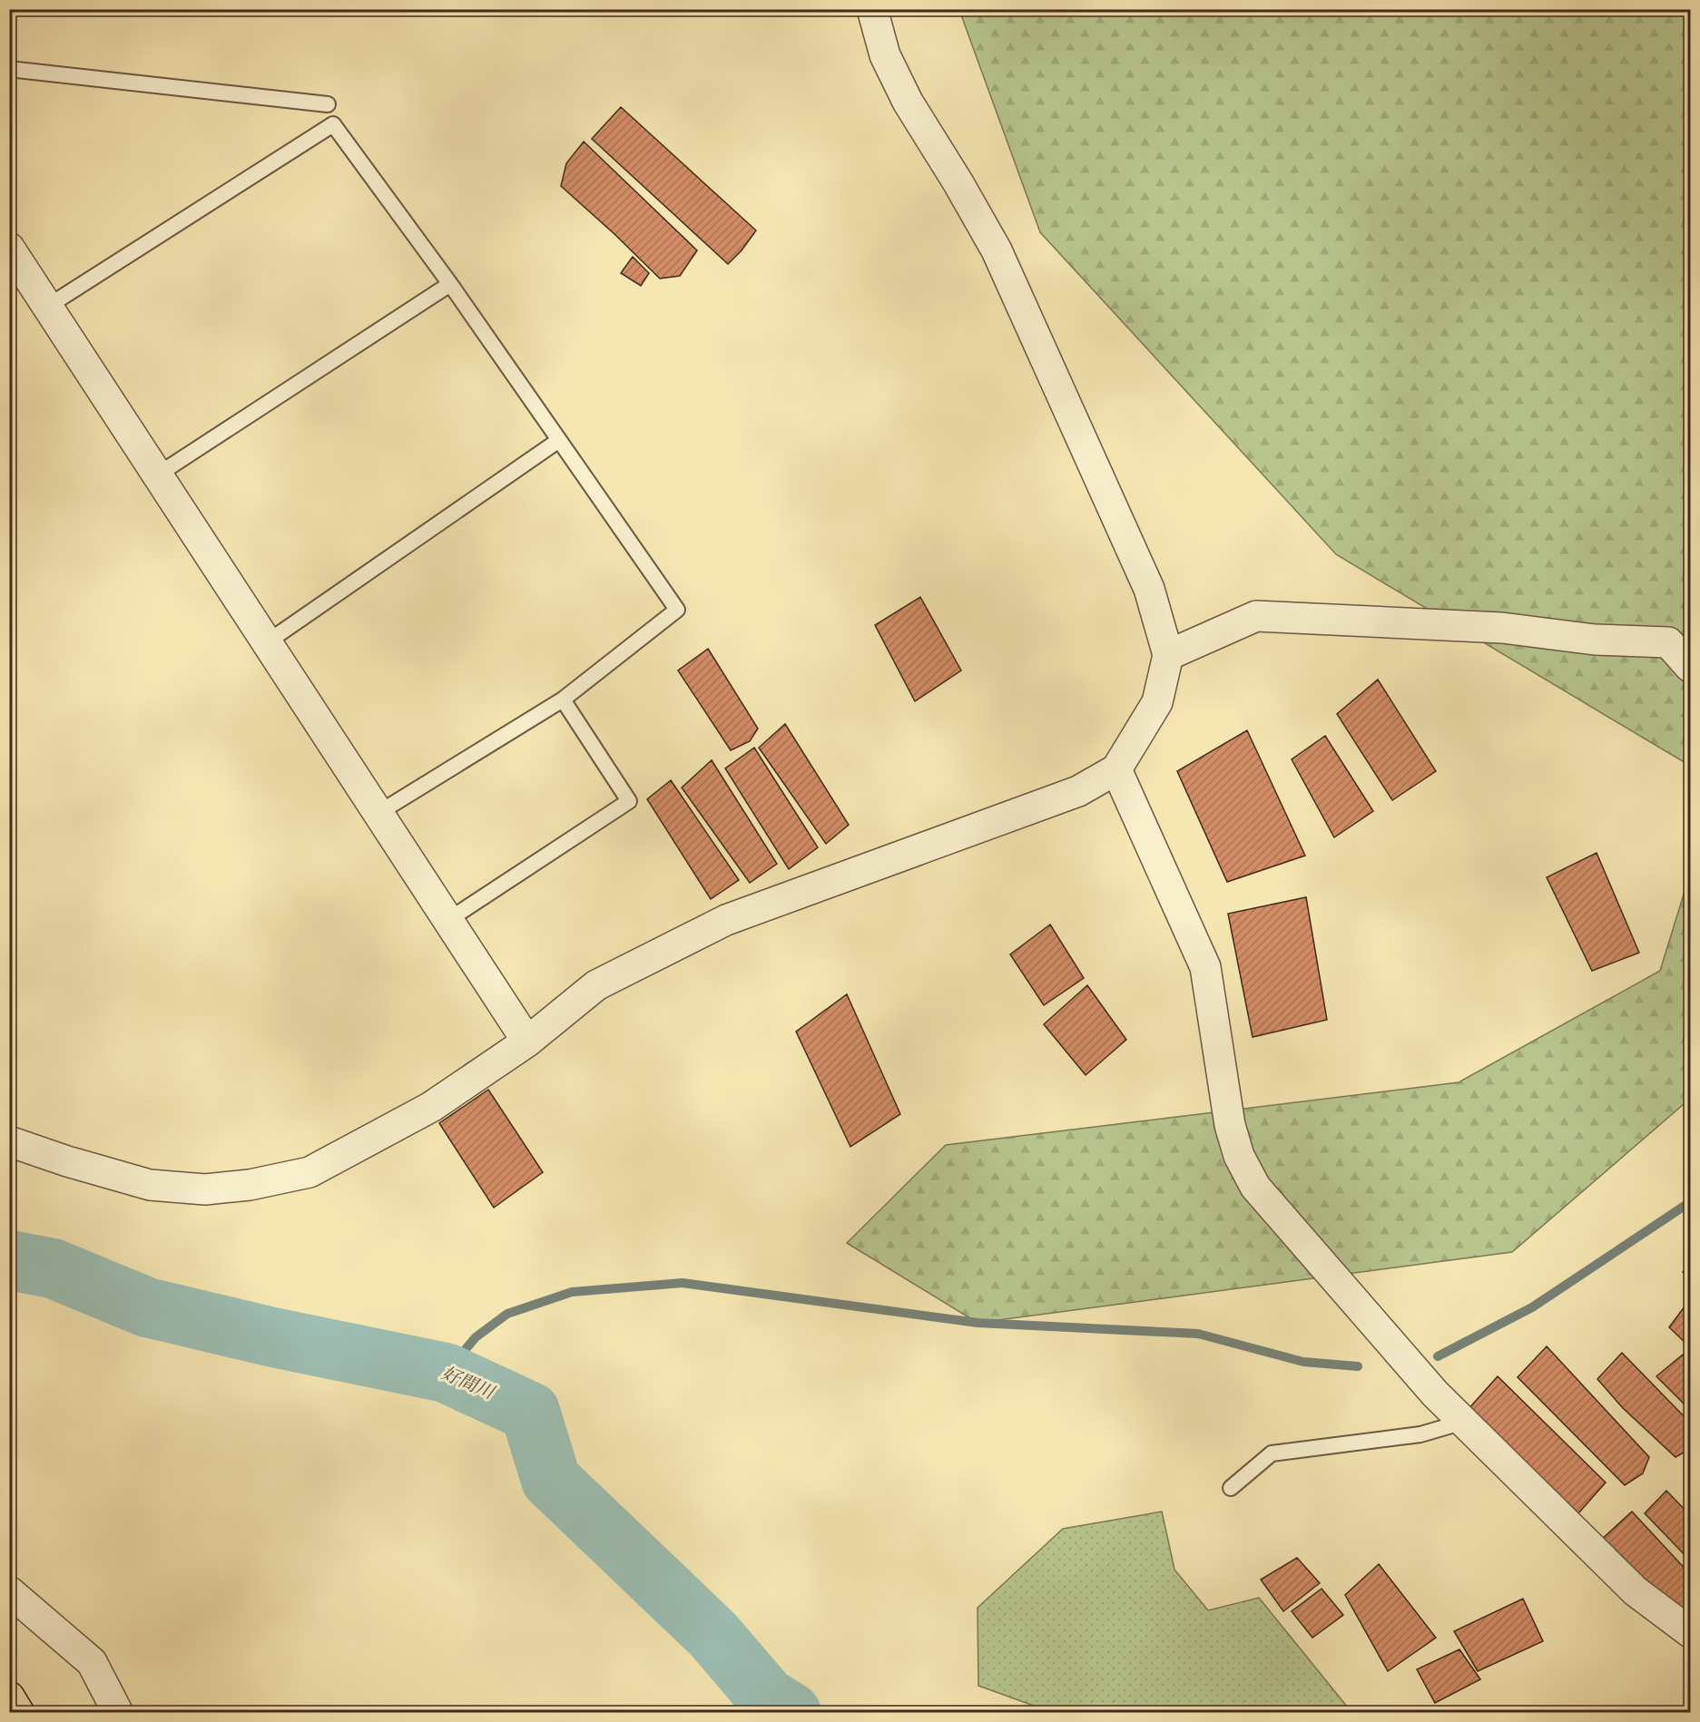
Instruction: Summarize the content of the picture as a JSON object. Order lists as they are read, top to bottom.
{
  "water": ["好間川"]
}
